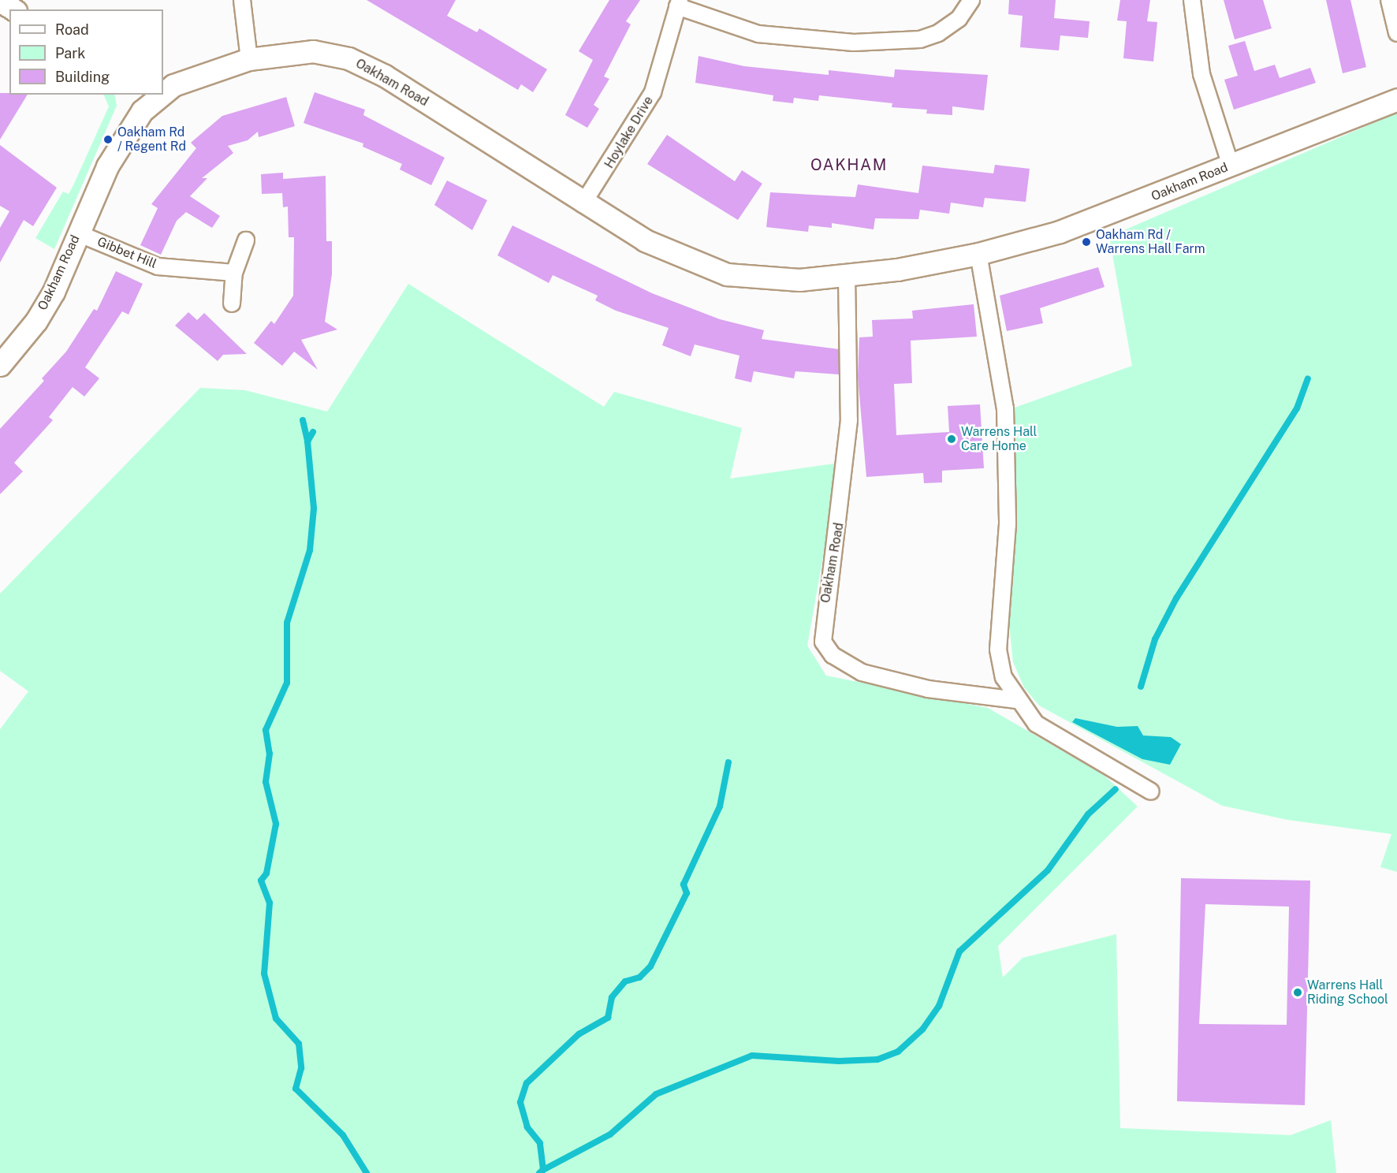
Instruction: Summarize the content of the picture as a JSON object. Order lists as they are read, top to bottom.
{
  "streets": {
    "street": ["Oakham Road", "Hoylake Drive", "Gibbet Hill"]
  },
  "crossings": [
    ["Oakham Road", "Hoylake Drive"],
    ["Oakham Road", "Gibbet Hill"]
  ],
  "districts": ["OAKHAM"],
  "places": [
    "Oakham Rd / Regent Rd",
    "Oakham Rd / Warrens Hall Farm",
    "Warrens Hall Care Home",
    "Warrens Hall Riding School"
  ],
  "legend": ["Road", "Park", "Building"]
}
